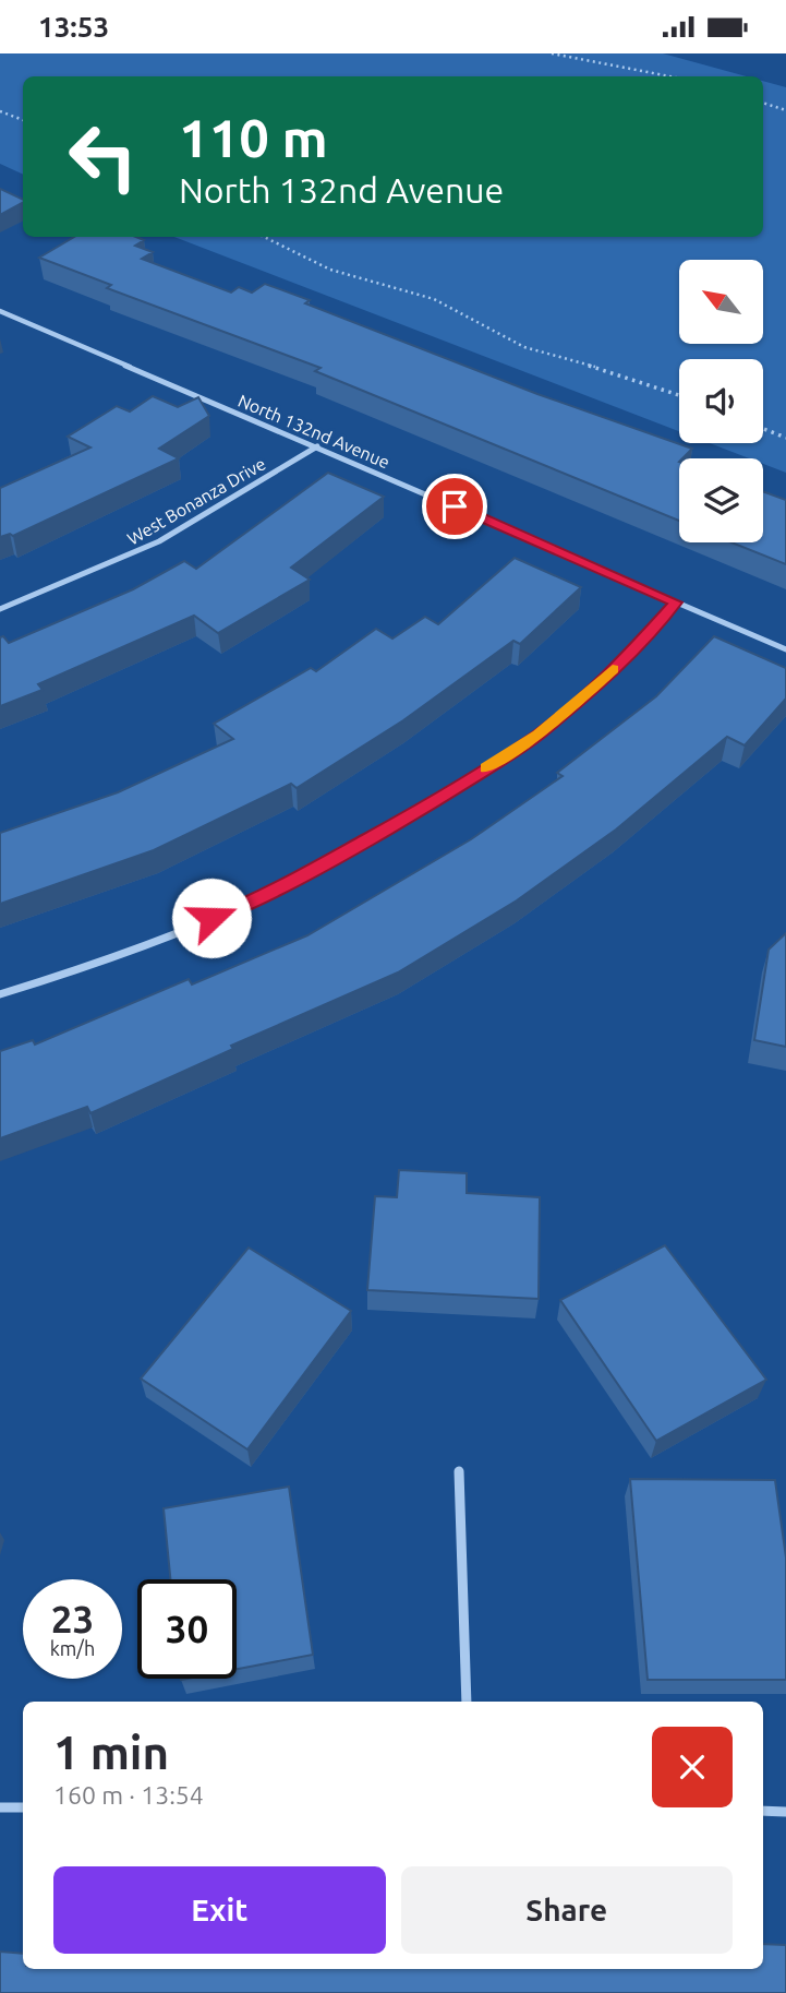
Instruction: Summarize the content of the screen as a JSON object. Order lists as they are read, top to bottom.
{
  "streets": {
    "street": ["North 132nd Avenue", "West Bonanza Drive"]
  },
  "crossings": [
    ["North 132nd Avenue", "West Bonanza Drive"]
  ],
  "north": "top left",
  "page": {
    "status": "13:53",
    "turn": ["110 m", "North 132nd Avenue"],
    "speed": "23 km/h",
    "limit": "30",
    "heading": ["1 min", "160 m · 13:54"],
    "buttons": ["Exit", "Share"]
  }
}
